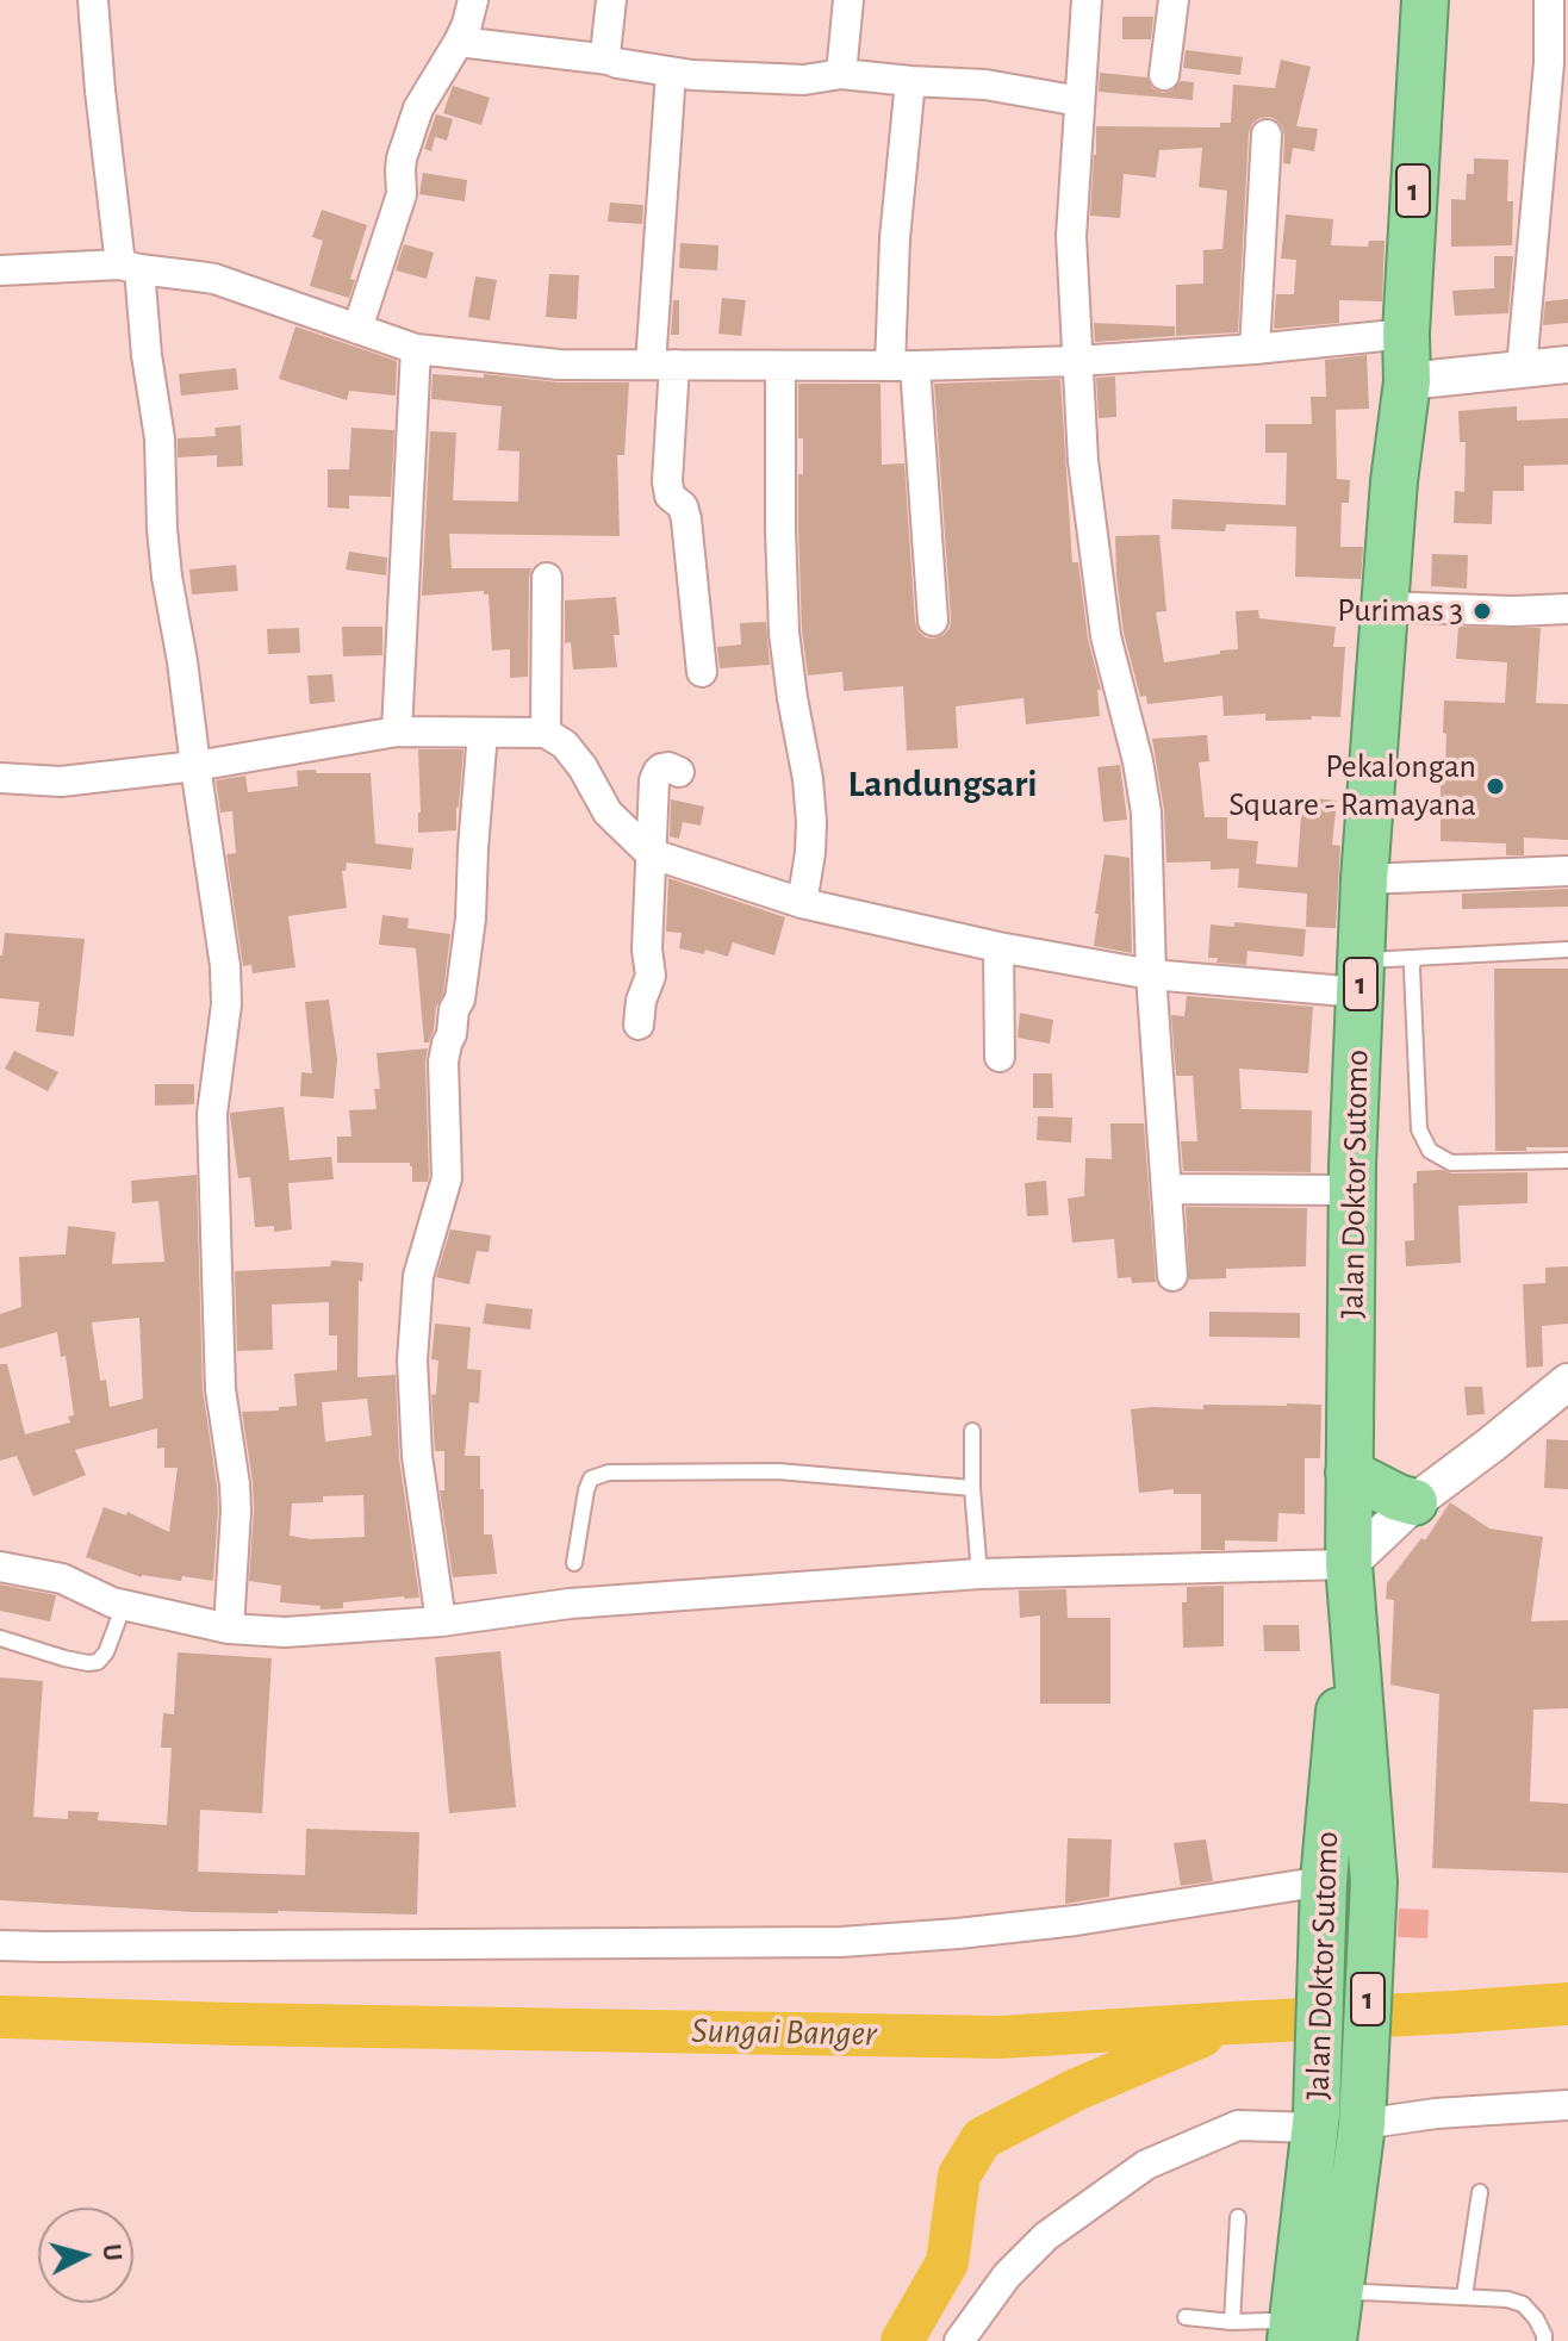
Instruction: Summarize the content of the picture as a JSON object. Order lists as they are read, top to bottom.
{
  "streets": {
    "highway": ["1", "Jalan Doktor Sutomo"]
  },
  "crossings": [
    ["1", "Jalan Doktor Sutomo"]
  ],
  "districts": ["Landungsari"],
  "water": ["Sungai Banger"],
  "places": ["Purimas 3", "Pekalongan Square - Ramayana"],
  "north": "right"
}
